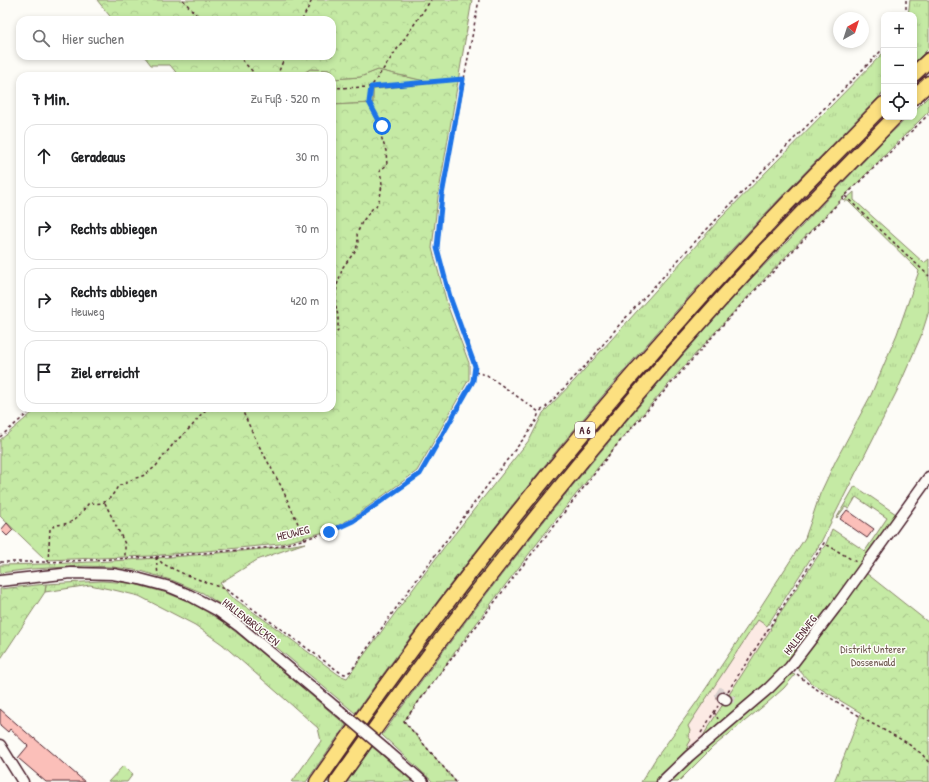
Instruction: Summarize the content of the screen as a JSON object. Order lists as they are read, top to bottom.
{
  "streets": {
    "highway": ["A 6"],
    "street": ["HALLENBRÜCKEN", "HALLENWEG"],
    "path": ["HEUWEG"]
  },
  "parks": ["Distrikt Unterer Dossenwald"],
  "north": "top right",
  "page": {
    "map_buttons": ["+", "−"],
    "search": "Hier suchen",
    "heading": ["7 Min.", "Zu Fuß · 520 m"],
    "list": [
      ["Geradeaus", "30 m"],
      ["Rechts abbiegen", "70 m"],
      ["Rechts abbiegen", "Heuweg", "420 m"],
      "Ziel erreicht"
    ]
  }
}
